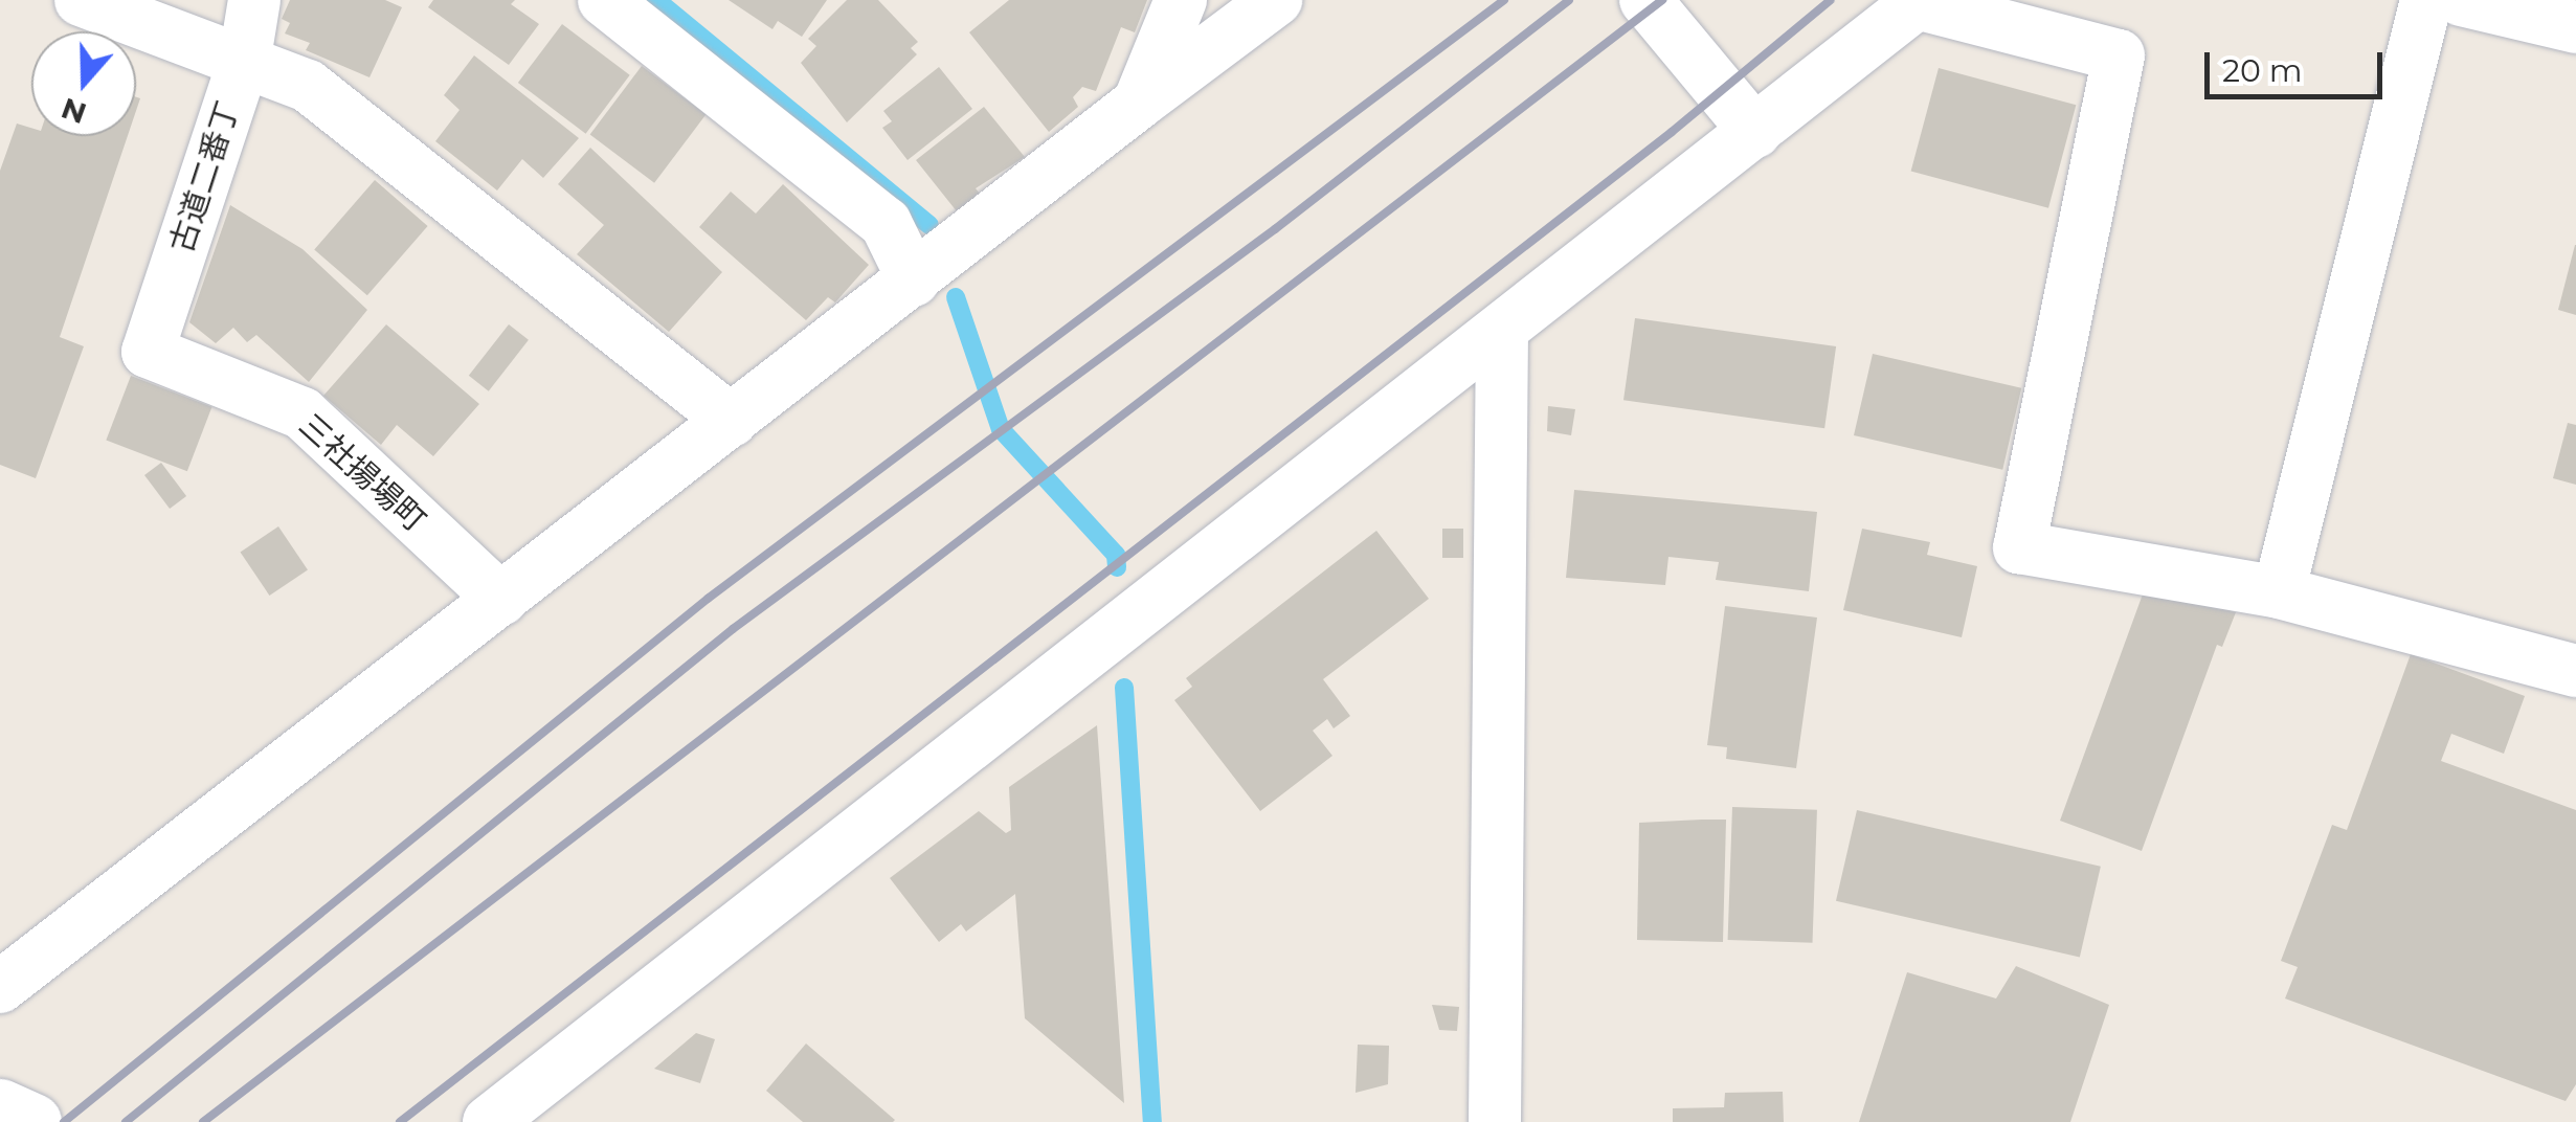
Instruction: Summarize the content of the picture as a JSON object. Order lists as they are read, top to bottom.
{
  "streets": {
    "street": ["古道二番丁", "三社揚場町"]
  },
  "crossings": [
    ["古道二番丁", "三社揚場町"]
  ],
  "scale_bar": "20 m",
  "north": "bottom"
}
